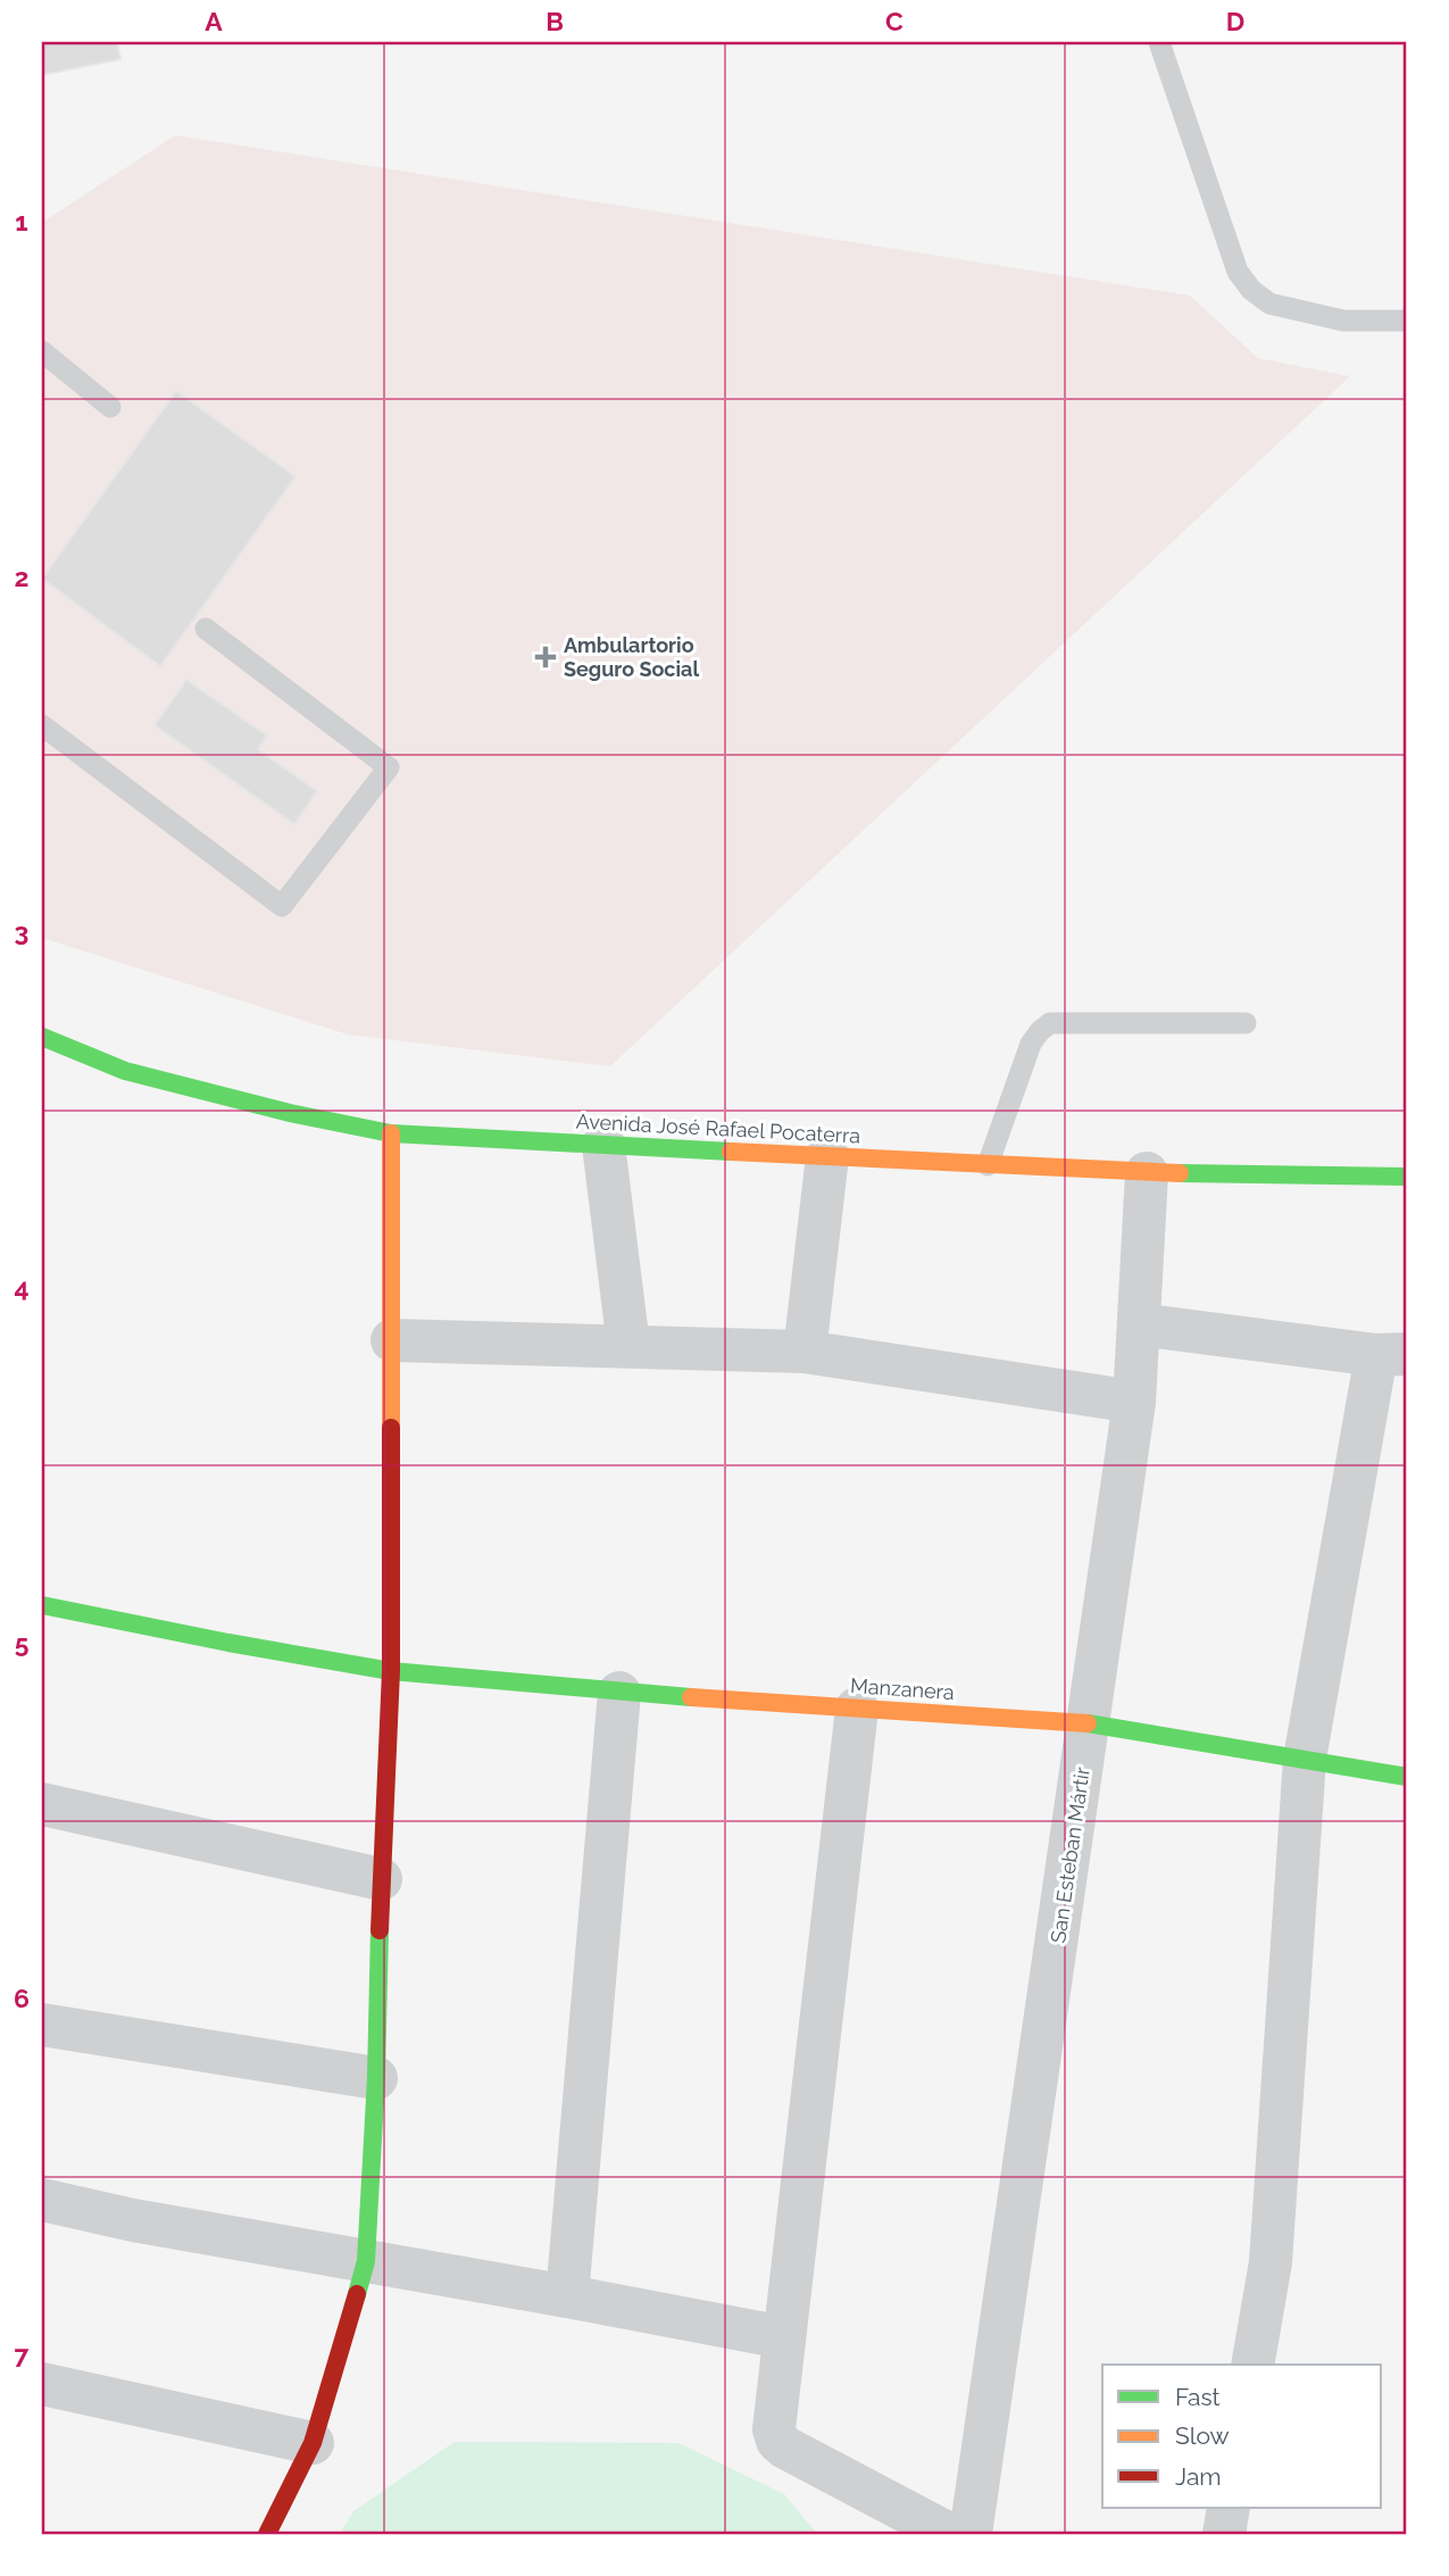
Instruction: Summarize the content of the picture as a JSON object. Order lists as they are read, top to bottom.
{
  "streets": {
    "street": ["Avenida José Rafael Pocaterra", "Manzanera", "San Esteban Mártir"]
  },
  "crossings": [
    ["Avenida José Rafael Pocaterra", "San Esteban Mártir"],
    ["Manzanera", "San Esteban Mártir"]
  ],
  "places": {
    "health": ["Ambulartorio Seguro Social"]
  },
  "legend": ["Fast", "Slow", "Jam"],
  "grid": {
    "columns": [
      "A",
      "B",
      "C",
      "D"
    ],
    "rows": [
      "1",
      "2",
      "3",
      "4",
      "5",
      "6",
      "7"
    ]
  }
}
